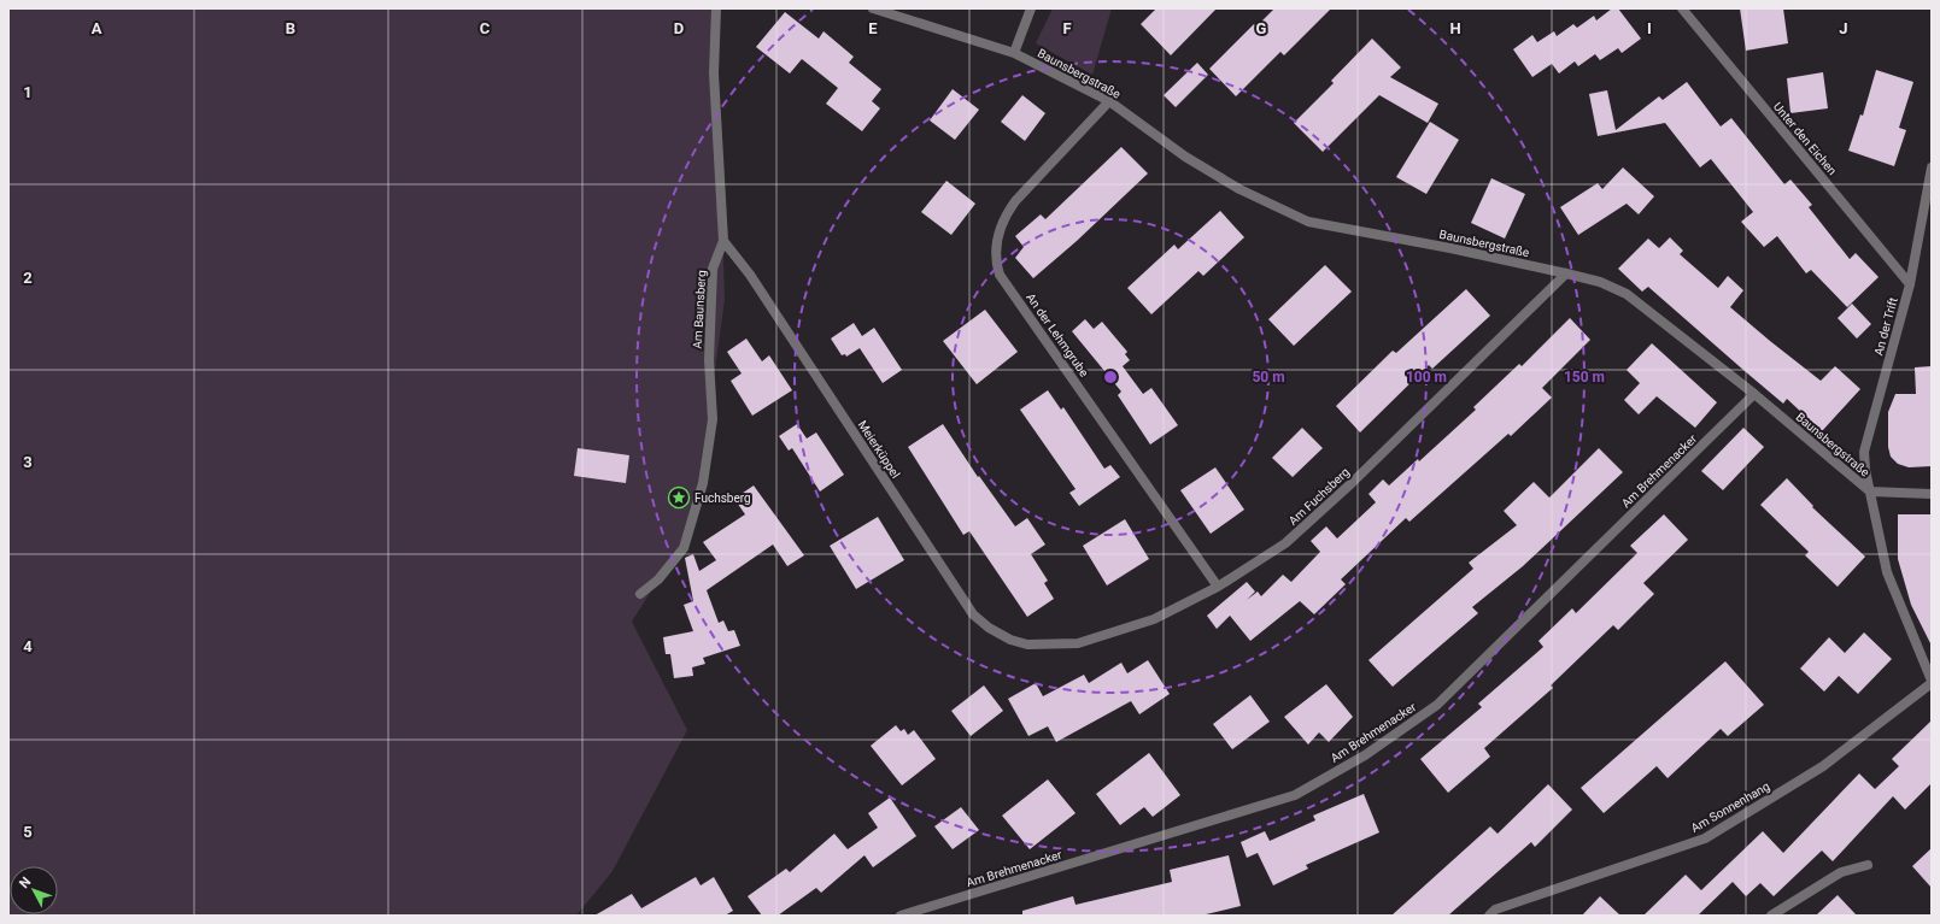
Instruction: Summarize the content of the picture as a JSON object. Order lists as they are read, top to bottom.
{
  "streets": {
    "street": [
      "Baunsbergstraße",
      "Unter den Eichen",
      "Am Baunsberg",
      "An der Trift",
      "An der Lehmgrube",
      "Meierküppel",
      "Am Brehmenacker",
      "Am Fuchsberg",
      "Am Sonnenhang"
    ]
  },
  "crossings": [
    ["Baunsbergstraße", "An der Trift"],
    ["Baunsbergstraße", "An der Lehmgrube"],
    ["Baunsbergstraße", "Am Brehmenacker"],
    ["Baunsbergstraße", "Am Fuchsberg"],
    ["Baunsbergstraße", "Am Sonnenhang"],
    ["Unter den Eichen", "An der Trift"],
    ["Am Baunsberg", "Meierküppel"],
    ["An der Lehmgrube", "Am Fuchsberg"],
    ["Meierküppel", "Am Fuchsberg"]
  ],
  "places": {
    "place": ["Fuchsberg"]
  },
  "north": "top left",
  "grid": {
    "columns": [
      "A",
      "B",
      "C",
      "D",
      "E",
      "F",
      "G",
      "H",
      "I",
      "J"
    ],
    "rows": [
      "1",
      "2",
      "3",
      "4",
      "5"
    ]
  },
  "rings": ["50 m", "100 m", "150 m"]
}
